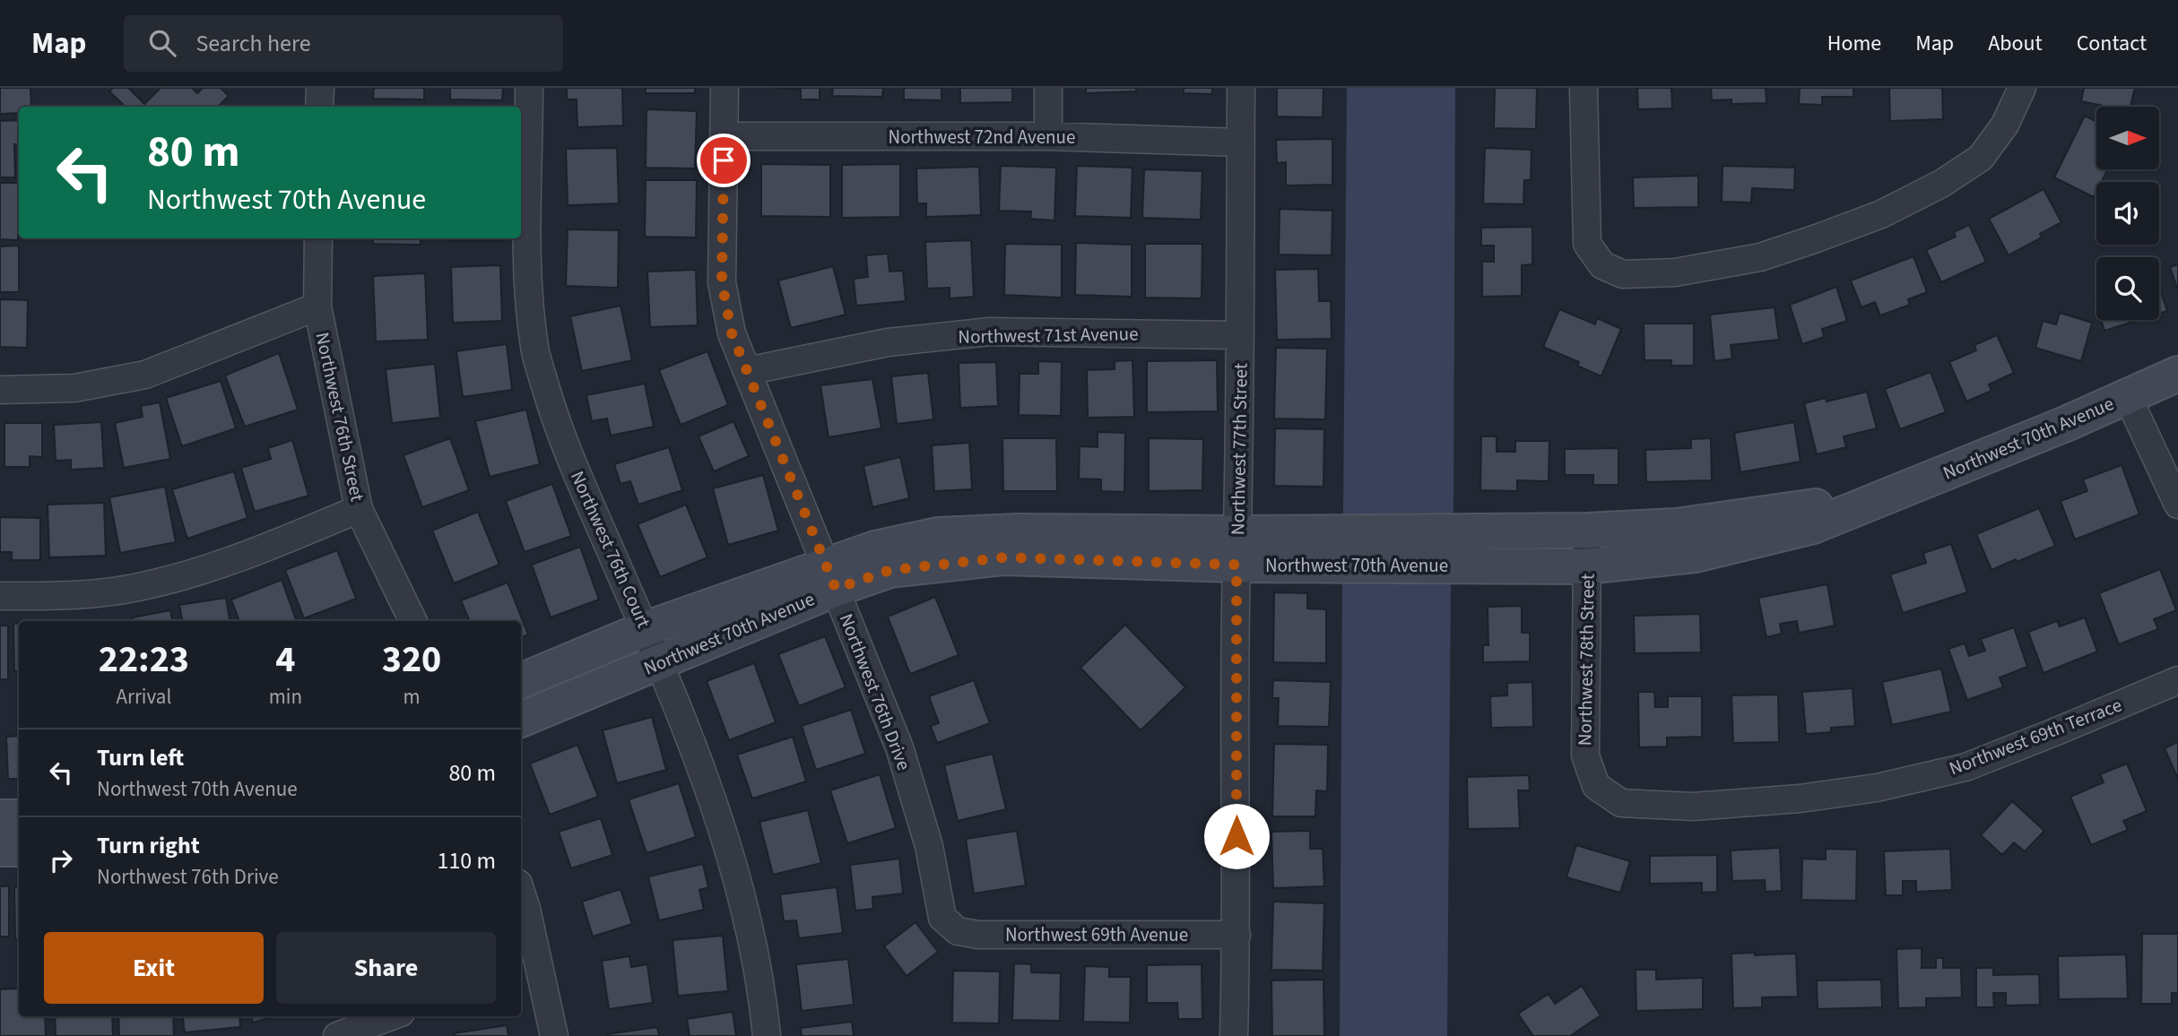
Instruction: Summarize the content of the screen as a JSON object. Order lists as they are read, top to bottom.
{
  "streets": {
    "street": [
      "Northwest 72nd Avenue",
      "Northwest 71st Avenue",
      "Northwest 76th Street",
      "Northwest 70th Avenue",
      "Northwest 77th Street",
      "Northwest 76th Court",
      "Northwest 78th Street",
      "Northwest 76th Drive",
      "Northwest 69th Terrace",
      "Northwest 69th Avenue"
    ]
  },
  "crossings": [
    ["Northwest 72nd Avenue", "Northwest 77th Street"],
    ["Northwest 72nd Avenue", "Northwest 76th Drive"],
    ["Northwest 71st Avenue", "Northwest 77th Street"],
    ["Northwest 71st Avenue", "Northwest 76th Drive"],
    ["Northwest 70th Avenue", "Northwest 77th Street"],
    ["Northwest 70th Avenue", "Northwest 76th Court"],
    ["Northwest 70th Avenue", "Northwest 78th Street"],
    ["Northwest 70th Avenue", "Northwest 76th Drive"],
    ["Northwest 77th Street", "Northwest 69th Avenue"],
    ["Northwest 78th Street", "Northwest 69th Terrace"],
    ["Northwest 76th Drive", "Northwest 69th Avenue"]
  ],
  "north": "right",
  "page": {
    "header": "Map",
    "search": "Search here",
    "nav": [
      "Home",
      "Map",
      "About",
      "Contact"
    ],
    "turn": ["80 m", "Northwest 70th Avenue"],
    "eta": [
      "22:23",
      "Arrival",
      "4",
      "min",
      "320",
      "m"
    ],
    "list": [
      {
        "name": "Turn left",
        "note": "Northwest 70th Avenue",
        "value": "80 m"
      },
      {
        "name": "Turn right",
        "note": "Northwest 76th Drive",
        "value": "110 m"
      }
    ],
    "buttons": ["Exit", "Share"]
  }
}
